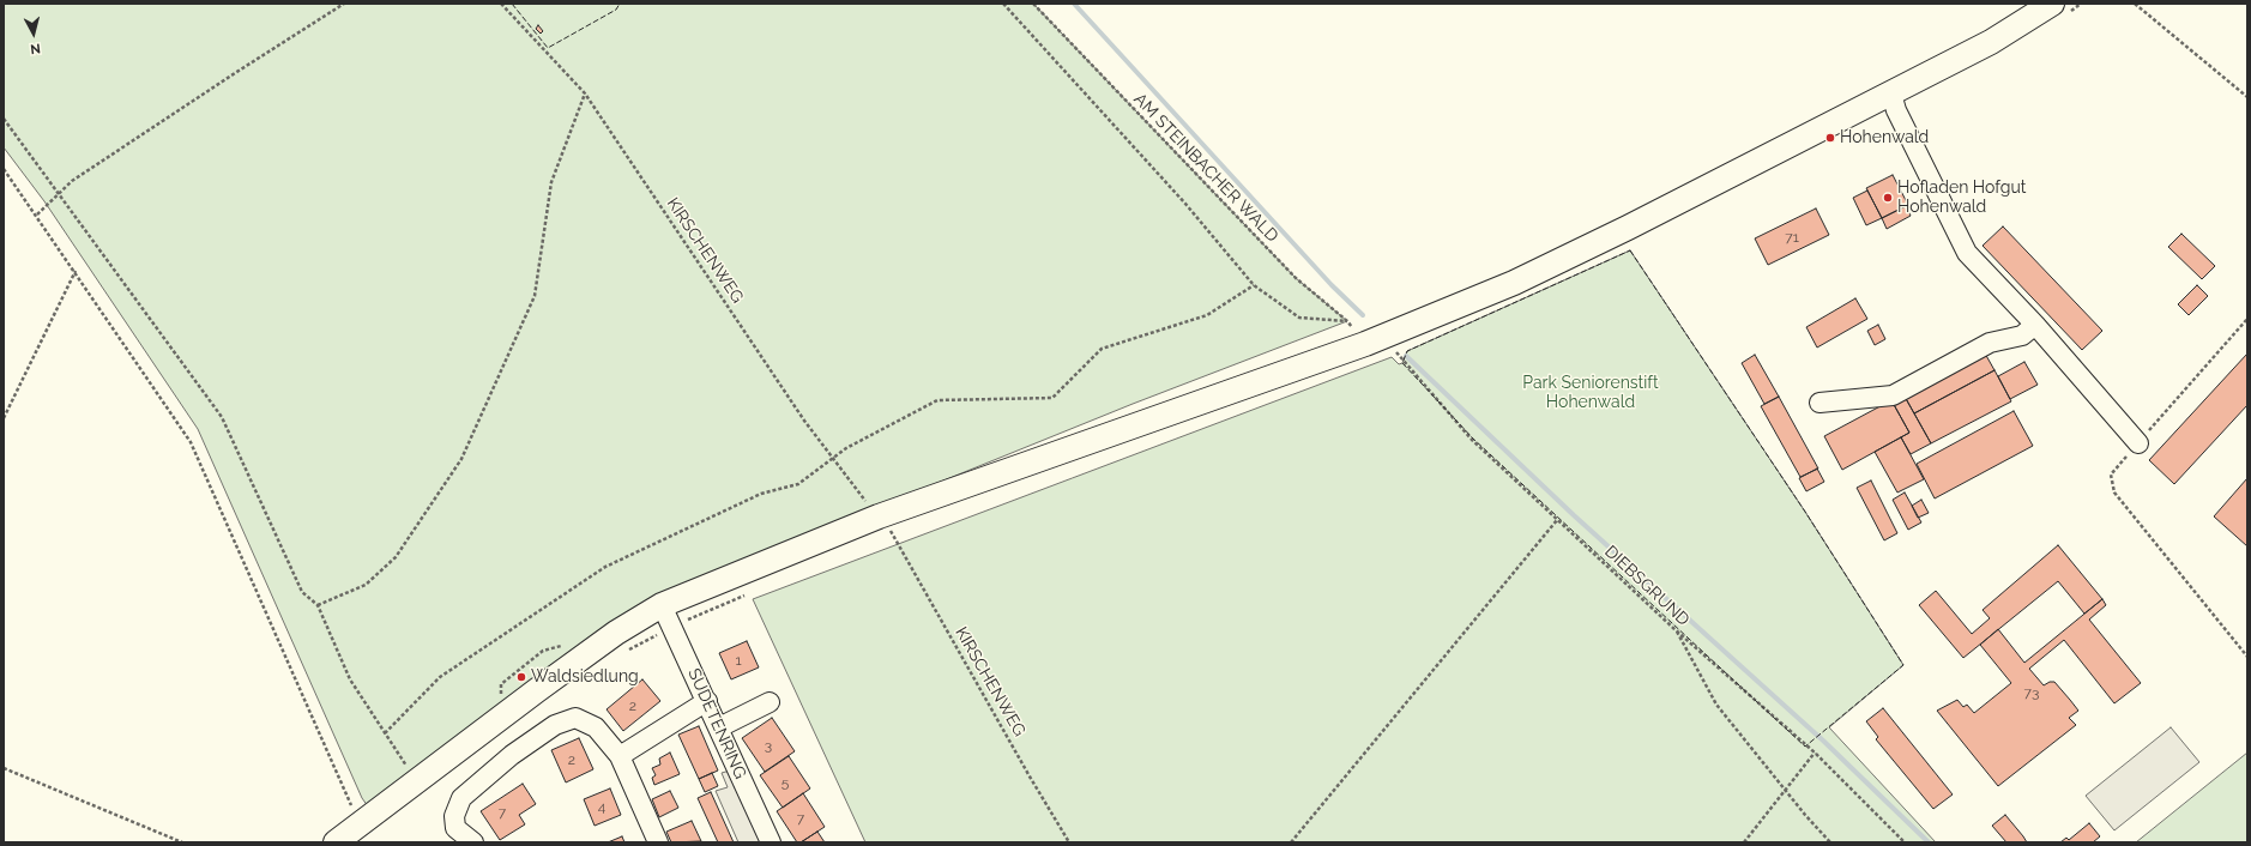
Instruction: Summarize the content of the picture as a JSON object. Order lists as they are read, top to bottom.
{
  "streets": {
    "street": ["SUDETENRING"],
    "path": ["AM STEINBACHER WALD", "KIRSCHENWEG", "DIEBSGRUND"]
  },
  "crossings": [
    ["AM STEINBACHER WALD", "DIEBSGRUND"]
  ],
  "parks": ["Park Seniorenstift Hohenwald"],
  "places": ["Hohenwald", "Hofladen Hofgut Hohenwald", "Waldsiedlung"],
  "house_numbers": [
    "71",
    "1",
    "73",
    "2",
    "3",
    "2",
    "5",
    "4",
    "7",
    "7"
  ],
  "north": "bottom"
}
